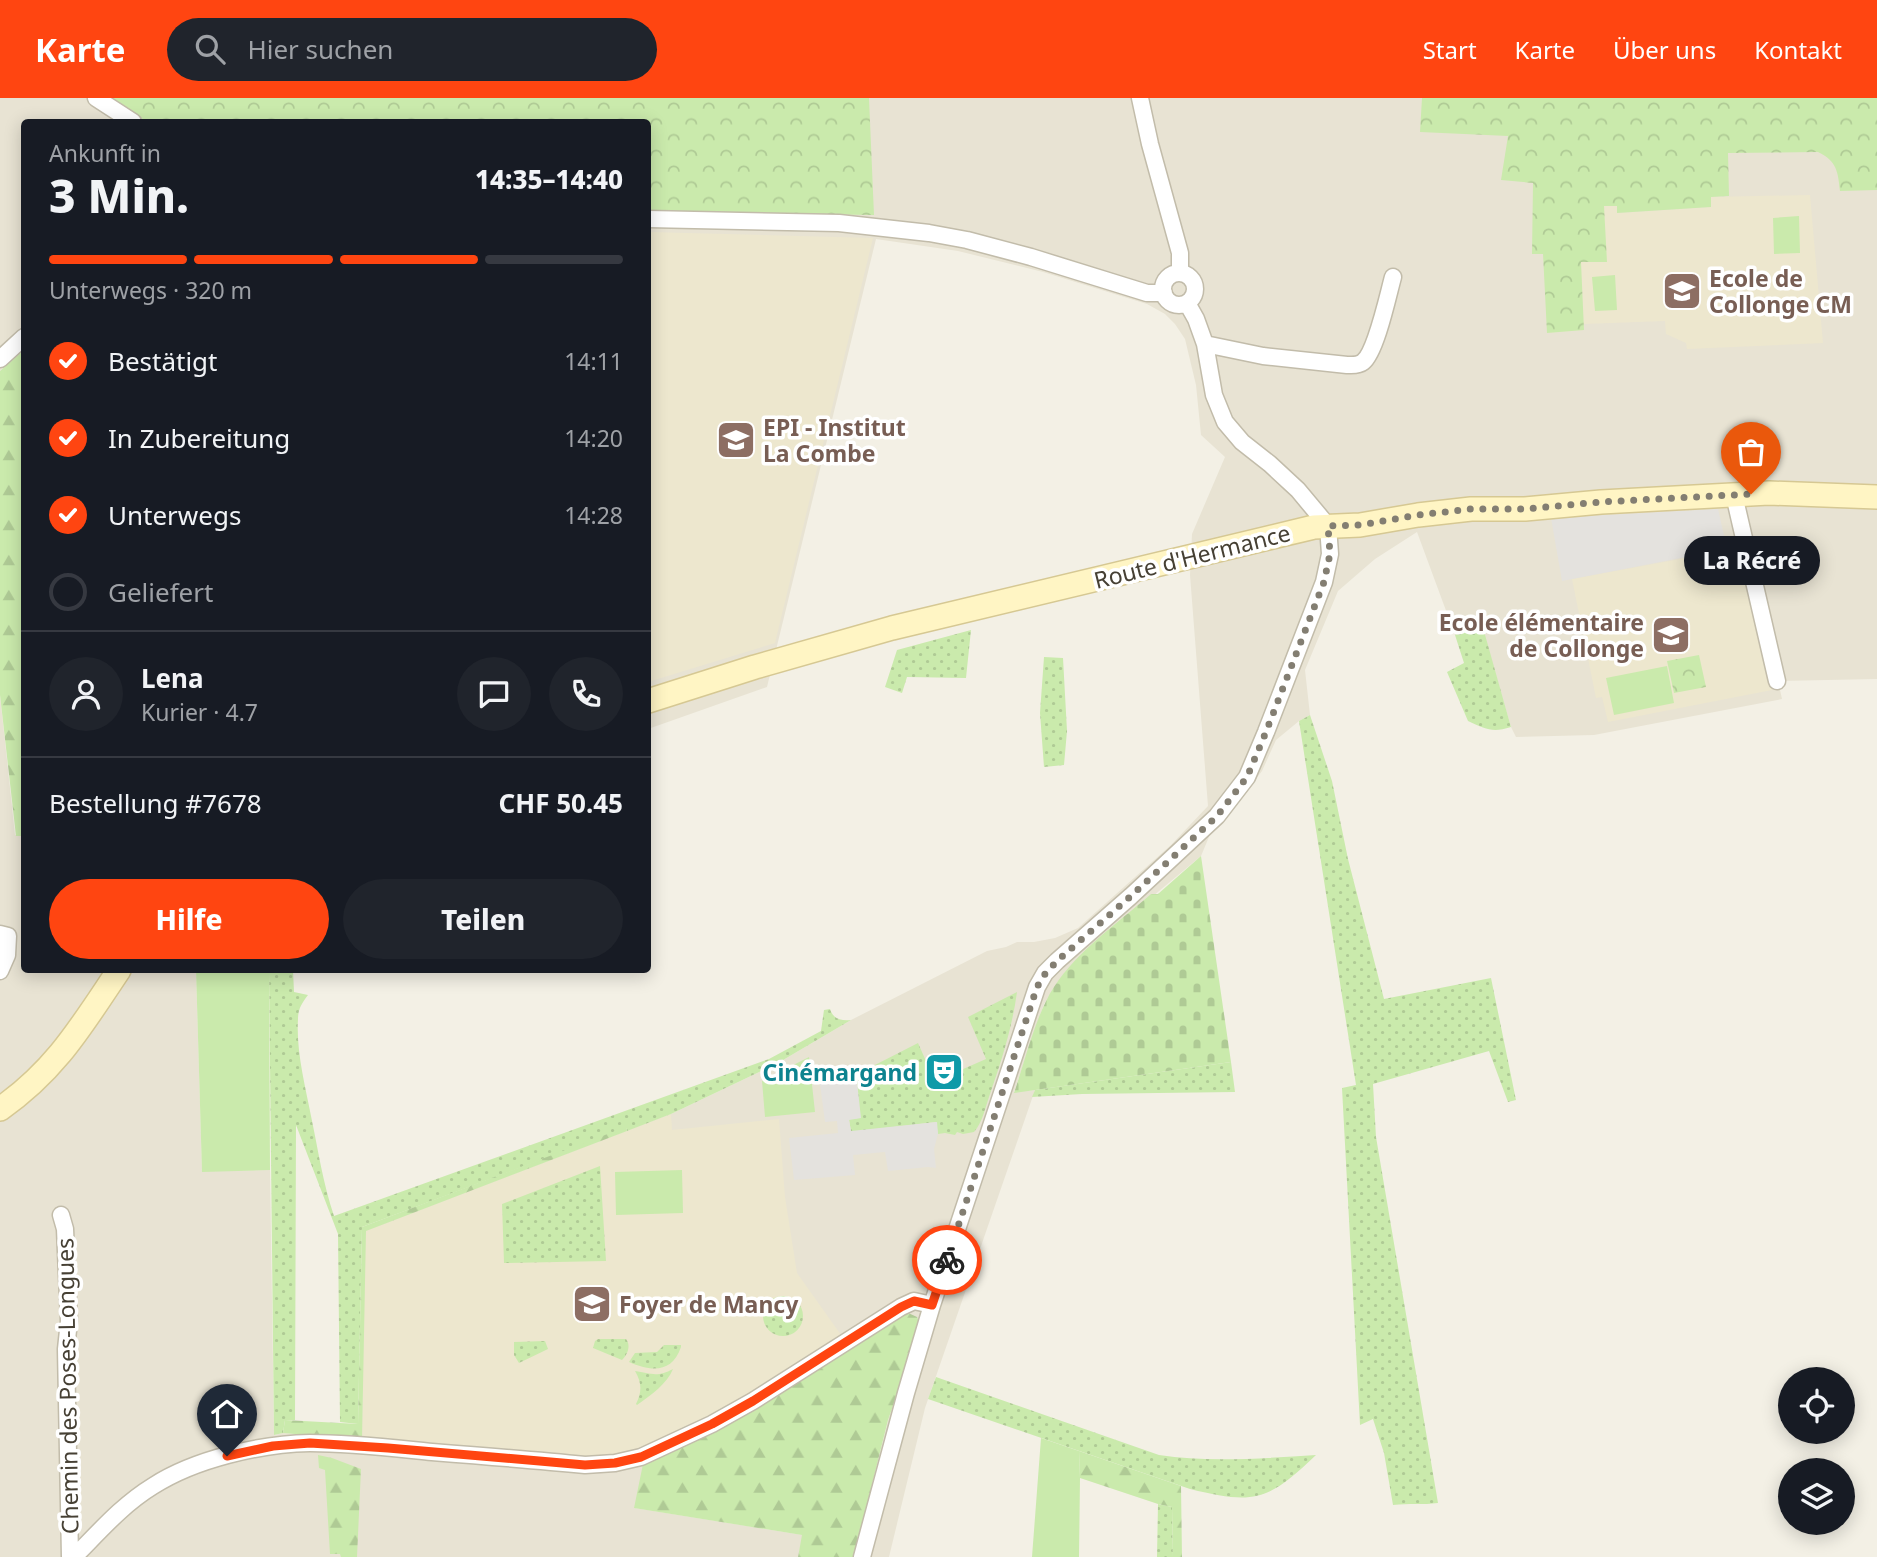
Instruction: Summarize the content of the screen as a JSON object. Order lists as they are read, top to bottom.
{
  "streets": {
    "main road": ["Route d'Hermance"],
    "street": ["Chemin des Poses-Longues"]
  },
  "places": {
    "school or university": [
      "Ecole de Collonge CM",
      "EPI - Institut La Combe",
      "Ecole élémentaire de Collonge",
      "Foyer de Mancy"
    ],
    "other": ["La Récré"],
    "theatre": ["Cinémargand"]
  },
  "page": {
    "header": "Karte",
    "search": "Hier suchen",
    "nav": [
      "Start",
      "Karte",
      "Über uns",
      "Kontakt"
    ],
    "heading": ["3 Min.", "Ankunft in", "14:35–14:40"],
    "panel": [
      "Lena",
      "Kurier · 4.7",
      "Bestellung #7678",
      "CHF 50.45"
    ],
    "bar": "Unterwegs · 320 m",
    "list": [
      ["Bestätigt", "14:11"],
      ["In Zubereitung", "14:20"],
      ["Unterwegs", "14:28"],
      "Geliefert"
    ],
    "bubble": "La Récré",
    "buttons": ["Hilfe", "Teilen"]
  }
}
